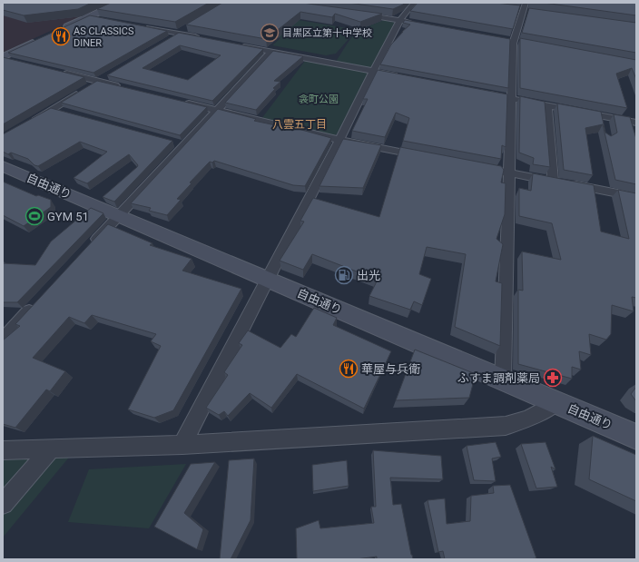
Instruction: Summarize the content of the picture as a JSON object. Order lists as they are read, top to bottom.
{
  "streets": {
    "main road": ["自由通り"]
  },
  "districts": ["八雲五丁目"],
  "parks": ["衾町公園"],
  "places": {
    "school or university": ["目黒区立第十中学校"],
    "restaurant": ["AS CLASSICS DINER", "華屋与兵衛"],
    "sports": ["GYM 51"],
    "fuel station": ["出光"],
    "pharmacy": ["ふすま調剤薬局"]
  }
}
